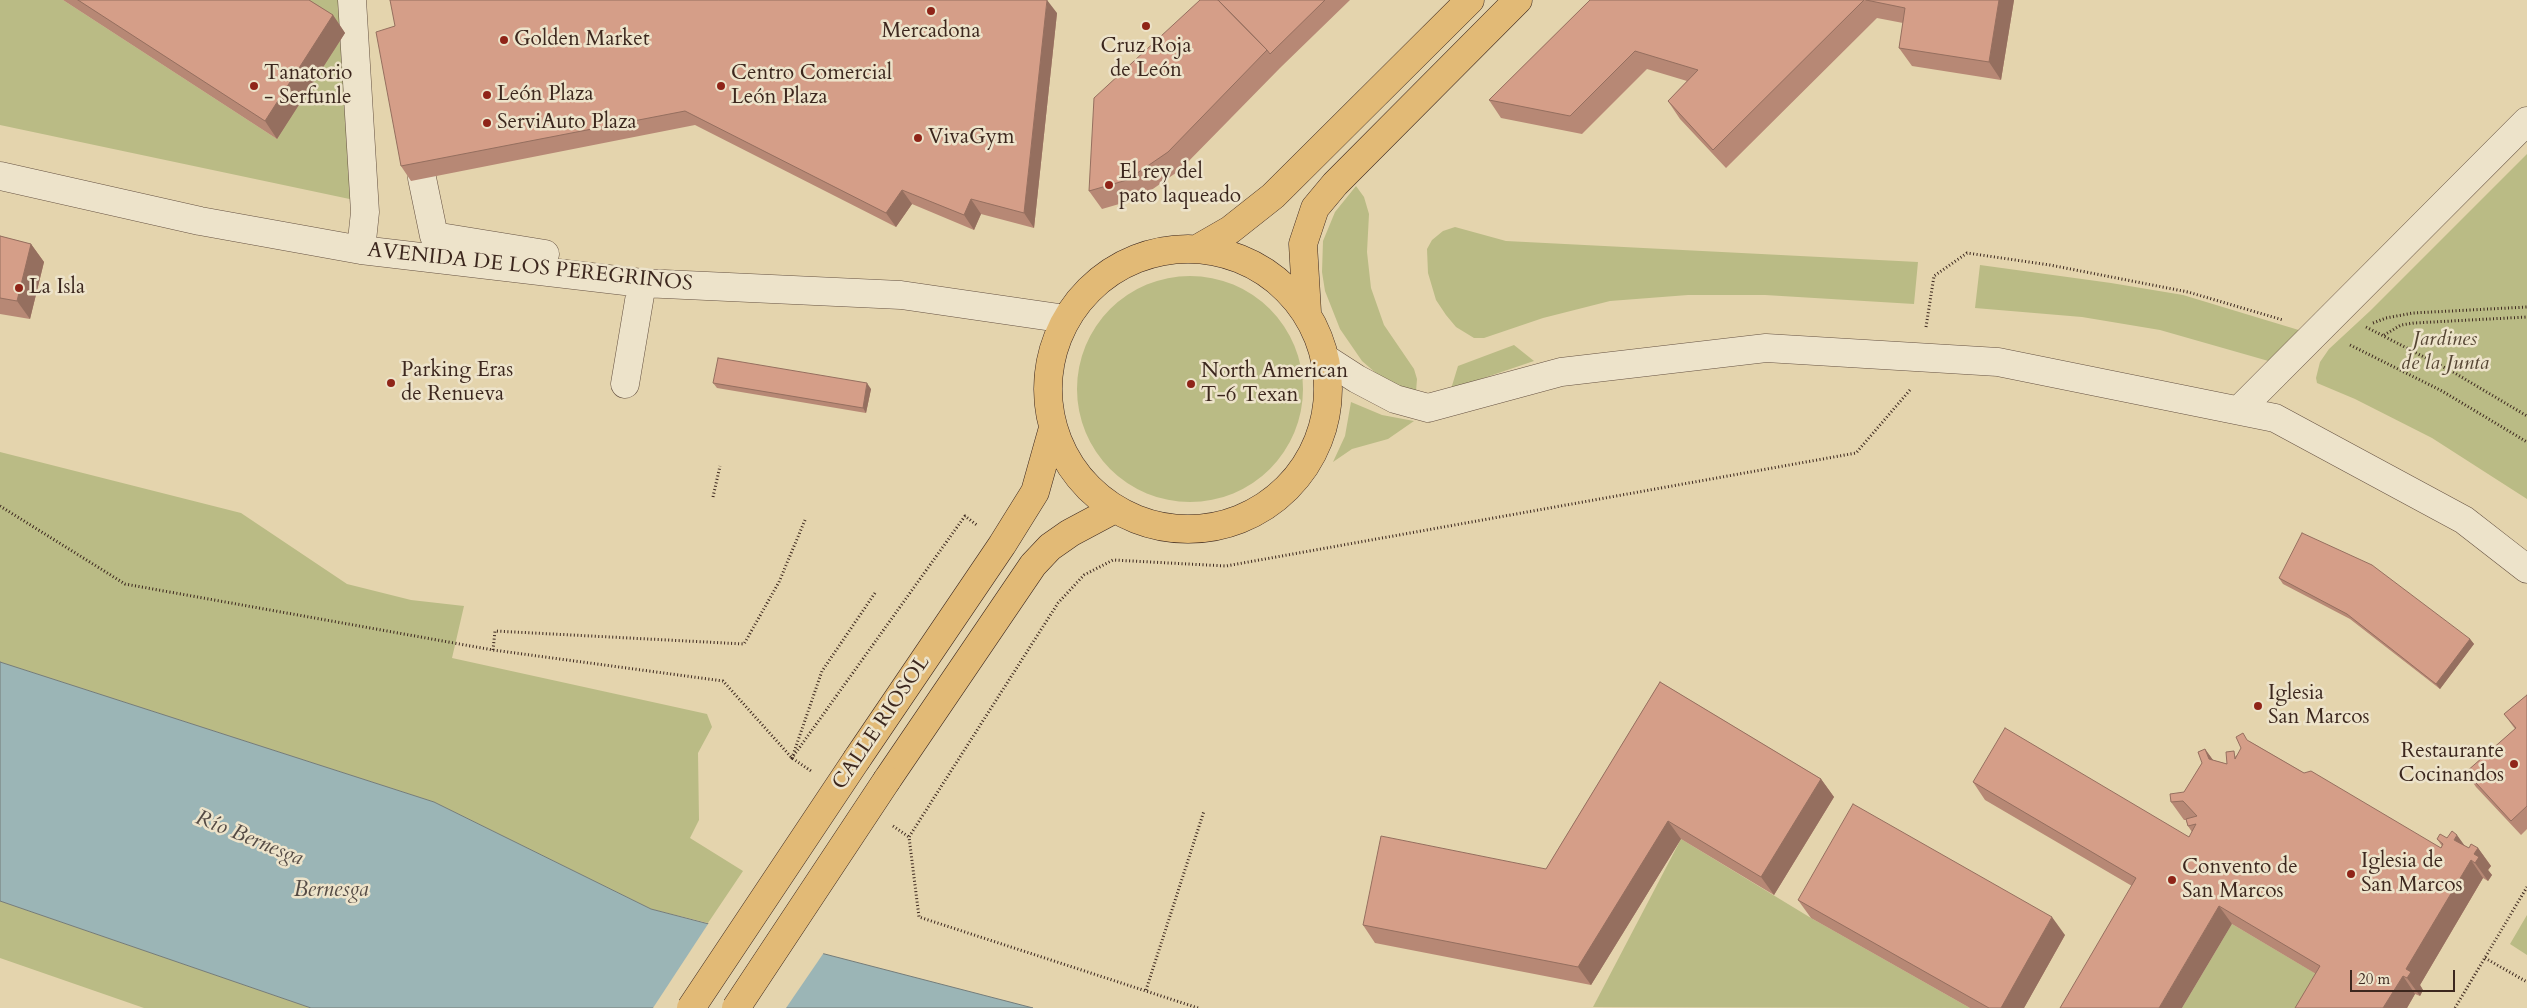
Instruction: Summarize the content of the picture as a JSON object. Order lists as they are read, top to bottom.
{
  "streets": {
    "main road": ["CALLE RIOSOL"],
    "street": ["AVENIDA DE LOS PEREGRINOS"]
  },
  "water": ["Río Bernesga", "Bernesga"],
  "parks": ["Jardines de la Junta"],
  "places": [
    "Mercadona",
    "Cruz Roja de León",
    "Golden Market",
    "Tanatorio - Serfunle",
    "Centro Comercial León Plaza",
    "León Plaza",
    "ServiAuto Plaza",
    "VivaGym",
    "El rey del pato laqueado",
    "La Isla",
    "Parking Eras de Renueva",
    "North American T-6 Texan",
    "Iglesia San Marcos",
    "Restaurante Cocinandos",
    "Iglesia de San Marcos",
    "Convento de San Marcos"
  ],
  "scale_bar": "20 m"
}
